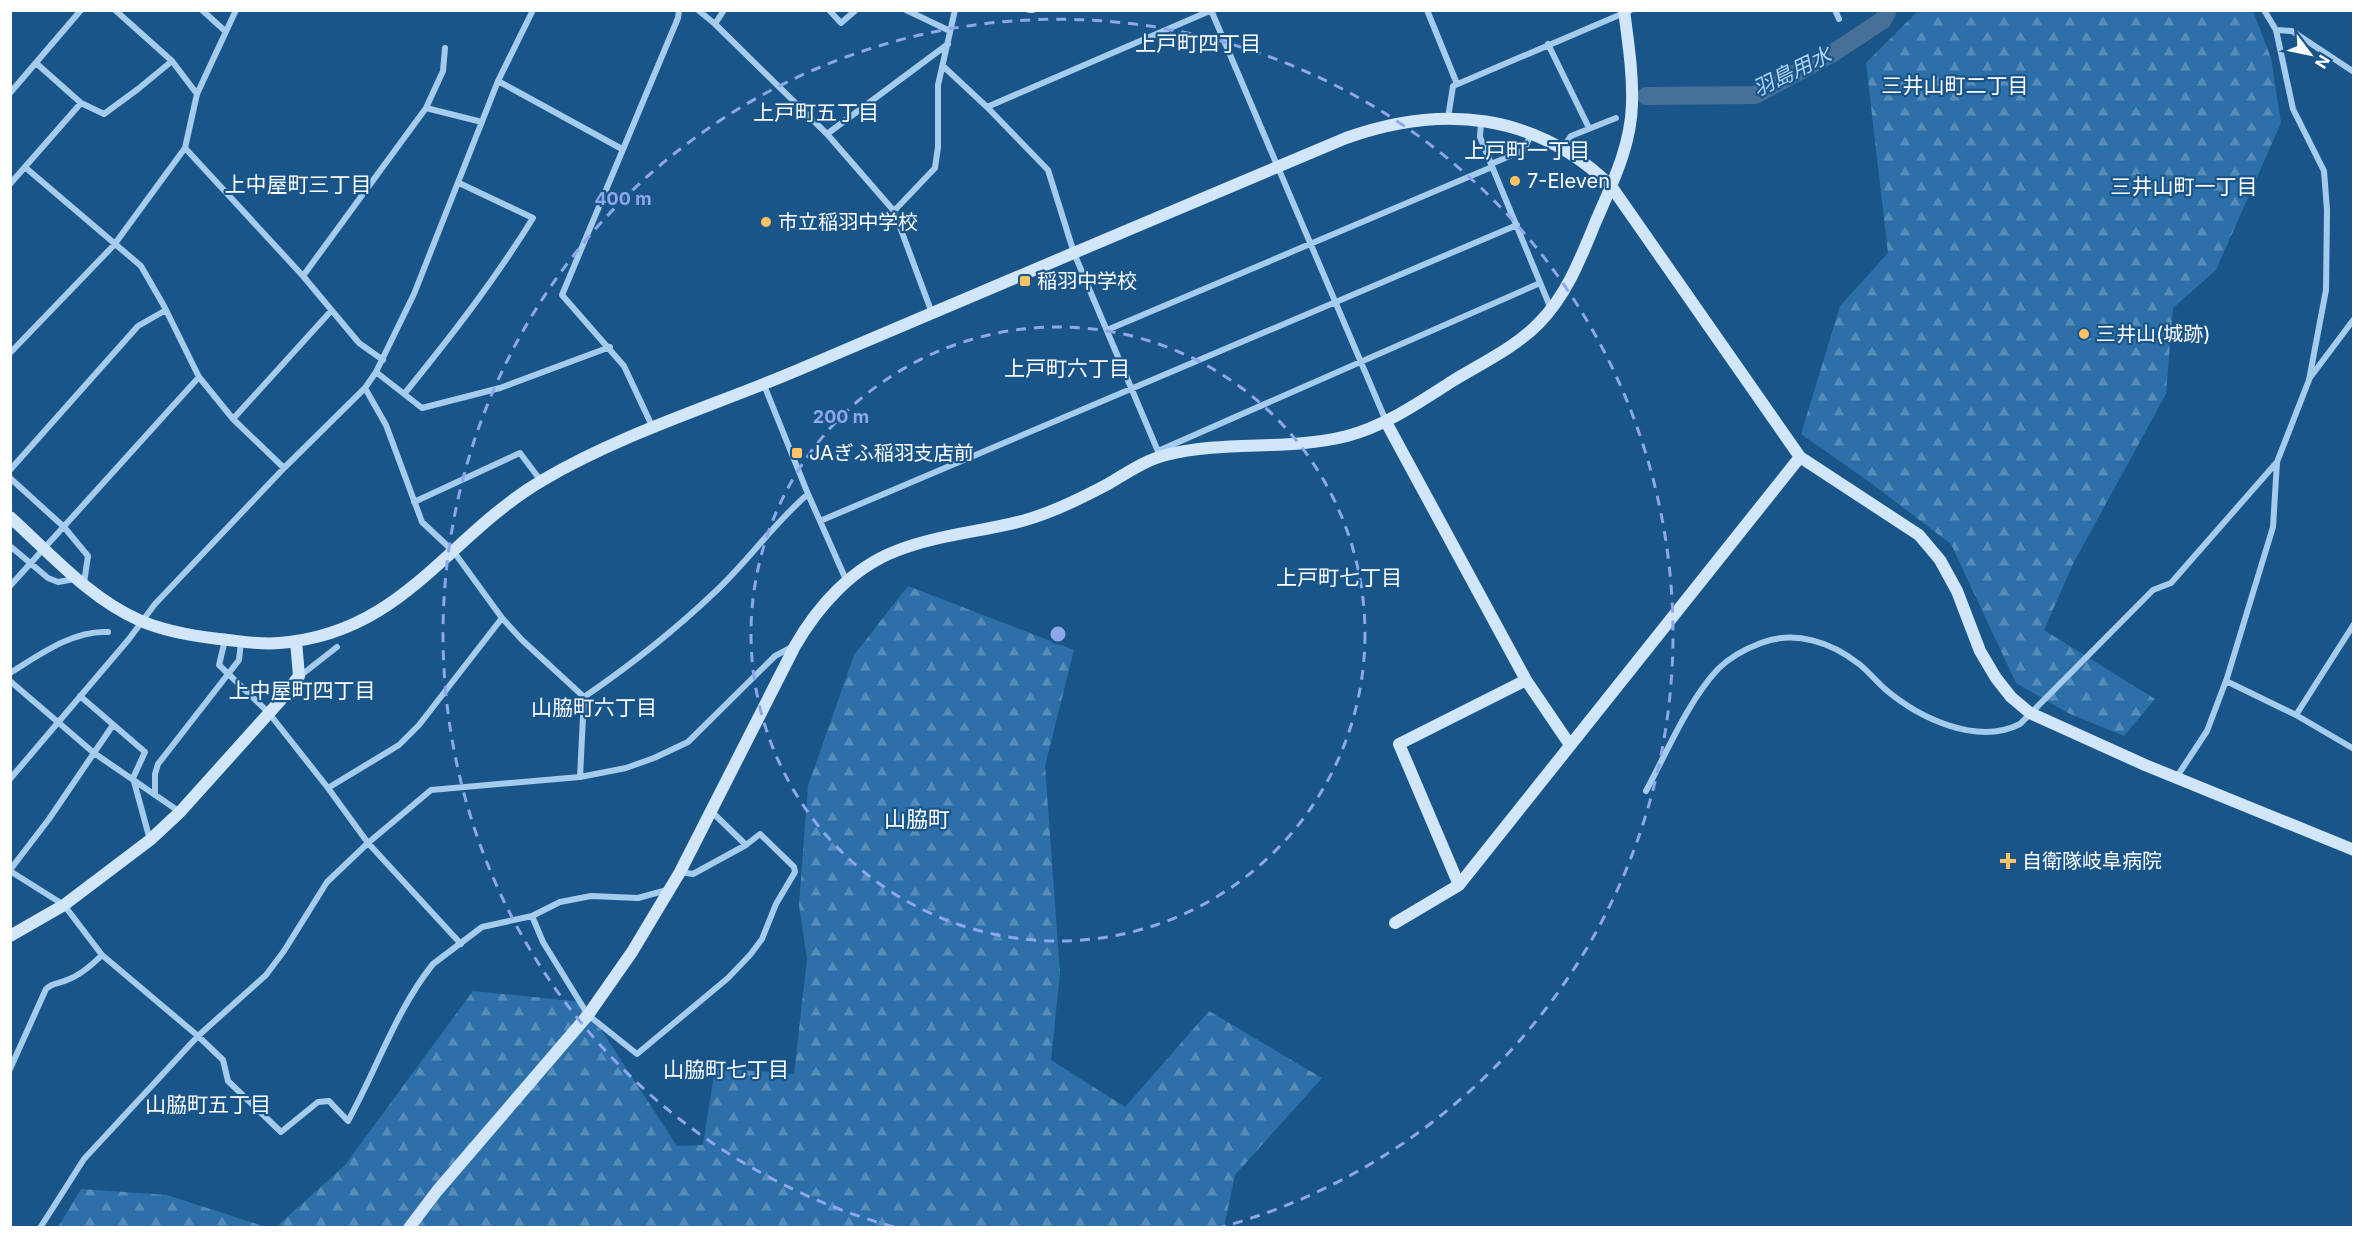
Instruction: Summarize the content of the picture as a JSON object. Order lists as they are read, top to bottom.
{
  "districts": [
    "上戸町四丁目",
    "三井山町二丁目",
    "上戸町五丁目",
    "上戸町一丁目",
    "上中屋町三丁目",
    "三井山町一丁目",
    "上戸町六丁目",
    "上戸町七丁目",
    "上中屋町四丁目",
    "山脇町六丁目",
    "山脇町",
    "山脇町七丁目",
    "山脇町五丁目"
  ],
  "water": ["羽島用水"],
  "places": {
    "other": ["7-Eleven", "市立稲羽中学校", "三井山(城跡)"],
    "transit": ["稲羽中学校", "JAぎふ稲羽支店前"],
    "health": ["自衛隊岐阜病院"]
  },
  "north": "bottom right",
  "rings": ["400 m", "200 m"]
}
